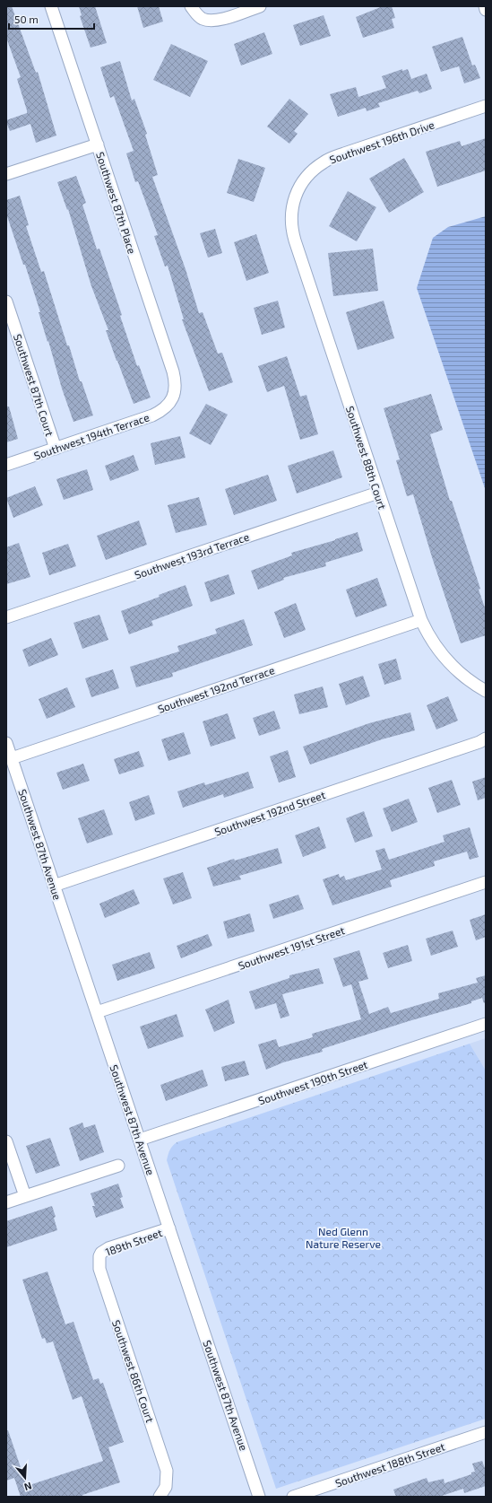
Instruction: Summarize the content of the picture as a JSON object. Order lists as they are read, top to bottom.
{
  "streets": {
    "street": [
      "Southwest 196th Drive",
      "Southwest 87th Place",
      "Southwest 87th Court",
      "Southwest 194th Terrace",
      "Southwest 88th Court",
      "Southwest 193rd Terrace",
      "Southwest 192nd Terrace",
      "Southwest 192nd Street",
      "Southwest 87th Avenue",
      "Southwest 191st Street",
      "Southwest 190th Street",
      "189th Street",
      "Southwest 86th Court",
      "Southwest 188th Street"
    ]
  },
  "crossings": [
    ["Southwest 196th Drive", "Southwest 88th Court"],
    ["Southwest 87th Place", "Southwest 194th Terrace"],
    ["Southwest 87th Court", "Southwest 194th Terrace"],
    ["Southwest 88th Court", "Southwest 193rd Terrace"],
    ["Southwest 88th Court", "Southwest 192nd Terrace"],
    ["Southwest 192nd Terrace", "Southwest 87th Avenue"],
    ["Southwest 192nd Street", "Southwest 87th Avenue"],
    ["Southwest 87th Avenue", "Southwest 191st Street"],
    ["Southwest 87th Avenue", "Southwest 190th Street"],
    ["Southwest 87th Avenue", "189th Street"],
    ["189th Street", "Southwest 86th Court"]
  ],
  "parks": ["Ned Glenn Nature Reserve"],
  "scale_bar": "50 m",
  "north": "bottom"
}
